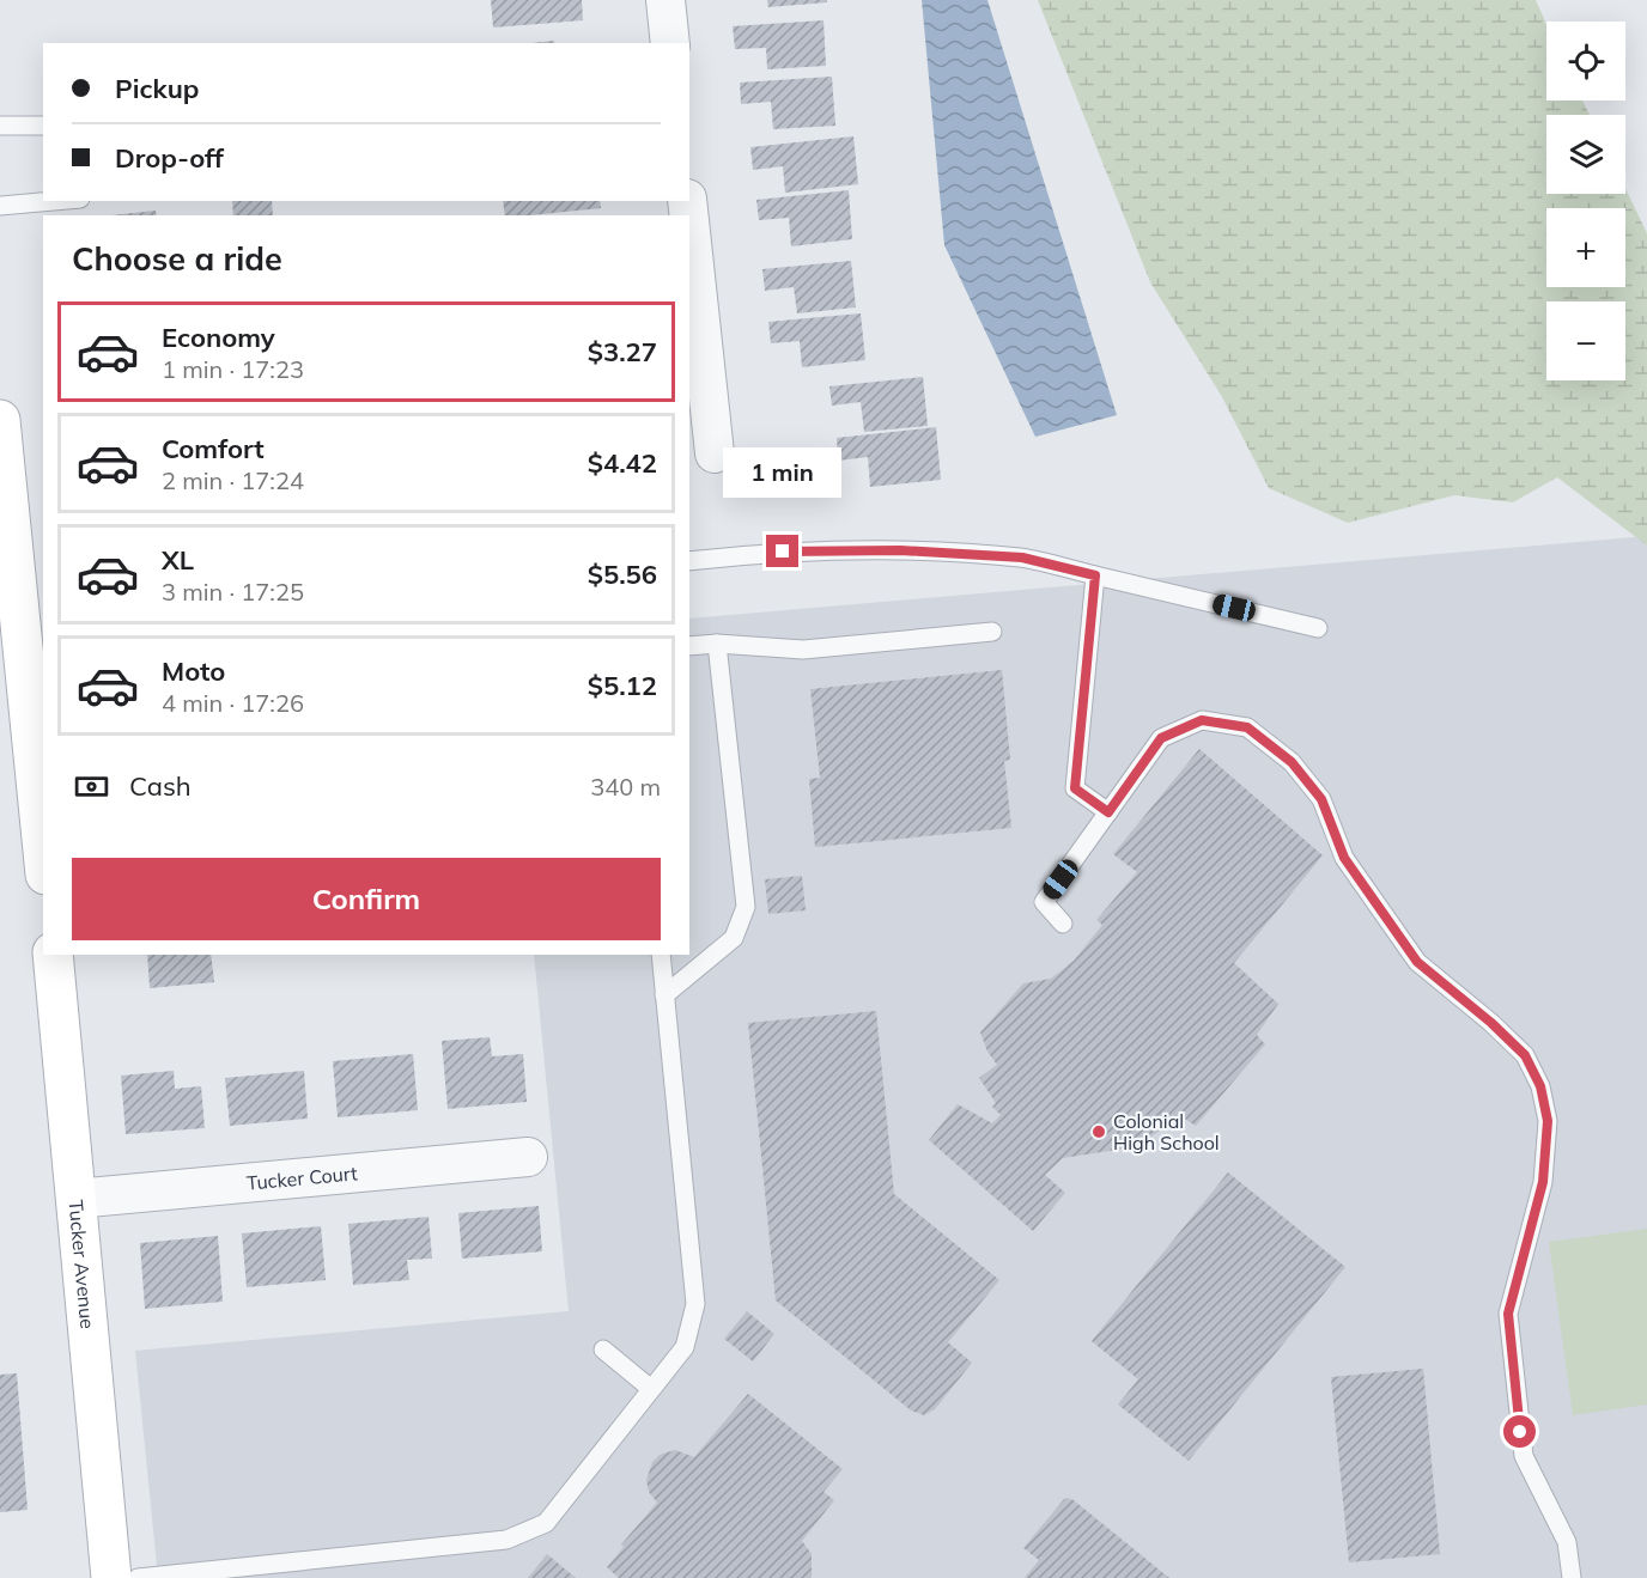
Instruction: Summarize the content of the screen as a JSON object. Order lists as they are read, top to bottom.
{
  "streets": {
    "street": ["Tucker Court", "Tucker Avenue"]
  },
  "crossings": [
    ["Tucker Court", "Tucker Avenue"]
  ],
  "places": ["Colonial High School"],
  "page": {
    "map_buttons": ["+", "−"],
    "banner": ["Pickup", "Drop-off"],
    "heading": "Choose a ride",
    "list": [
      {
        "name": "Economy",
        "note": "1 min · 17:23",
        "value": "$3.27"
      },
      {
        "name": "Comfort",
        "note": "2 min · 17:24",
        "value": "$4.42"
      },
      {
        "name": "XL",
        "note": "3 min · 17:25",
        "value": "$5.56"
      },
      {
        "name": "Moto",
        "note": "4 min · 17:26",
        "value": "$5.12"
      }
    ],
    "bubble": "1 min",
    "pay": ["Cash", "340 m"],
    "buttons": "Confirm"
  }
}
